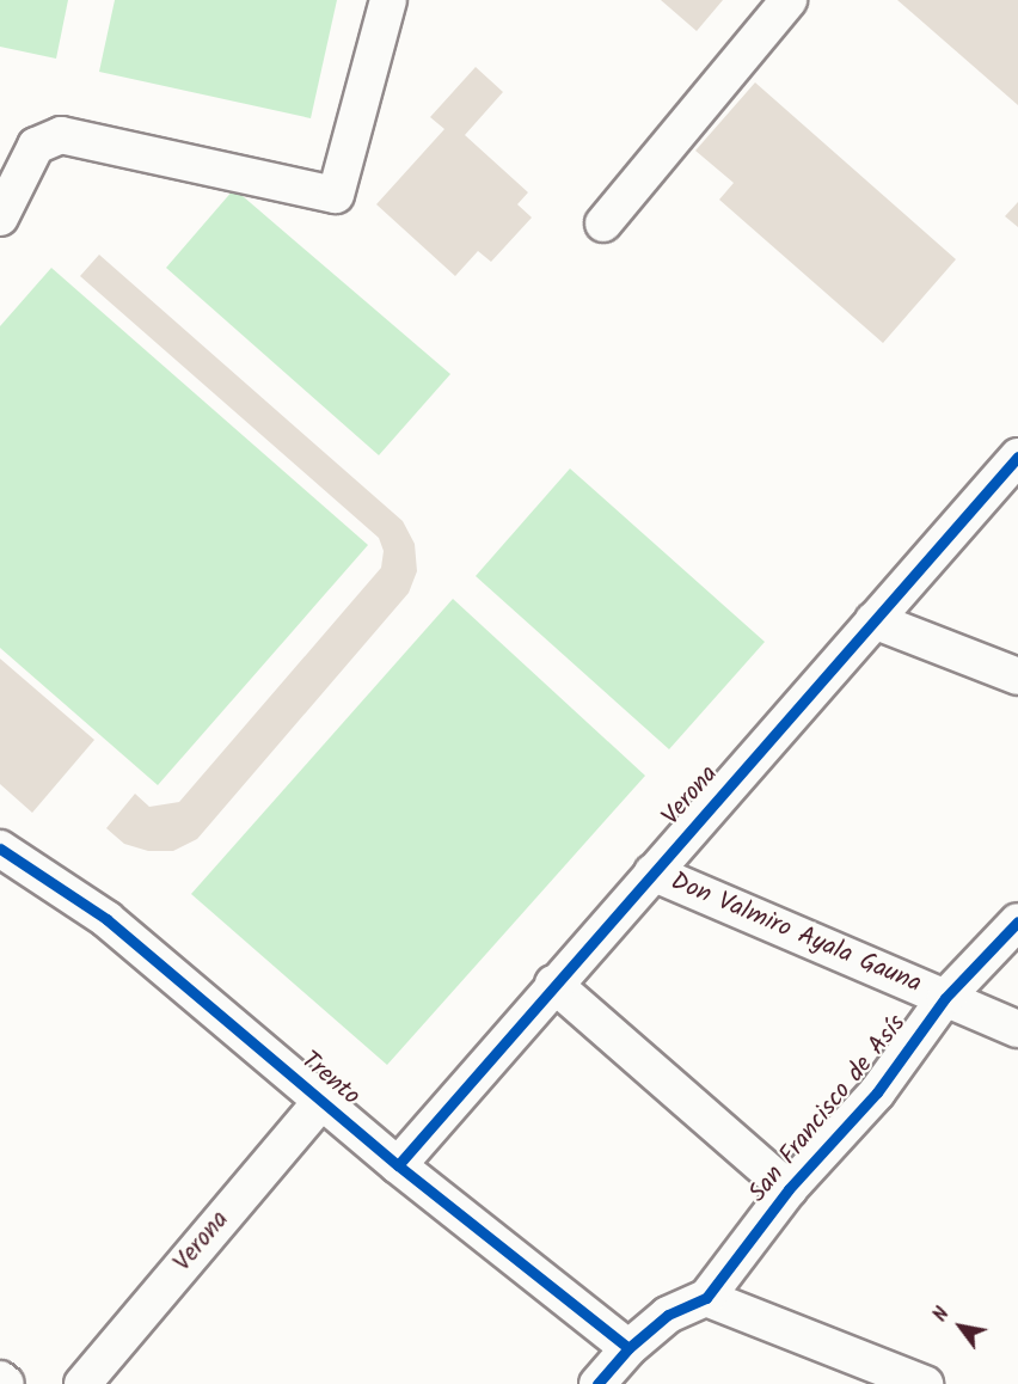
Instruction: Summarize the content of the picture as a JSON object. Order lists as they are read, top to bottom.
{
  "streets": {
    "street": [
      "Verona",
      "Don Valmiro Ayala Gauna",
      "Trento",
      "San Francisco de Asís"
    ]
  },
  "crossings": [
    ["Verona", "Don Valmiro Ayala Gauna"],
    ["Verona", "Trento"],
    ["Don Valmiro Ayala Gauna", "San Francisco de Asís"]
  ],
  "north": "top left"
}
